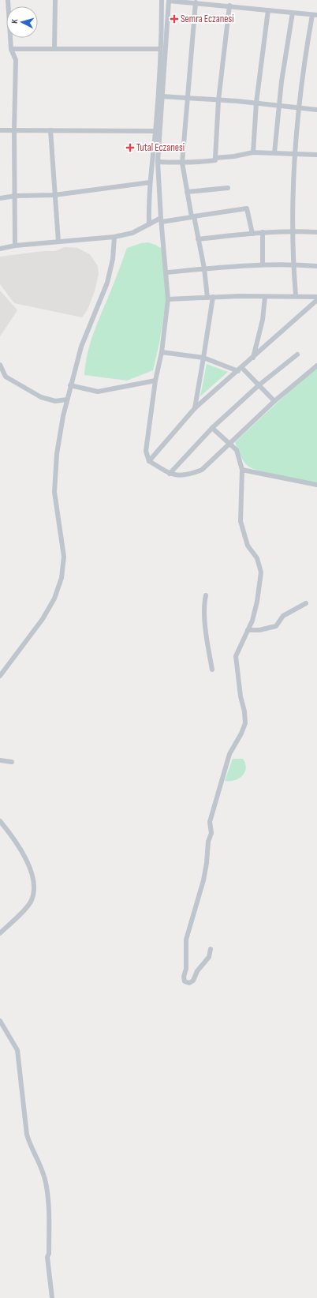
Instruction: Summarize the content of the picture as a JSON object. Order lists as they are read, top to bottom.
{
  "places": {
    "health": ["Semra Eczanesi", "Tutal Eczanesi"]
  },
  "north": "left"
}
